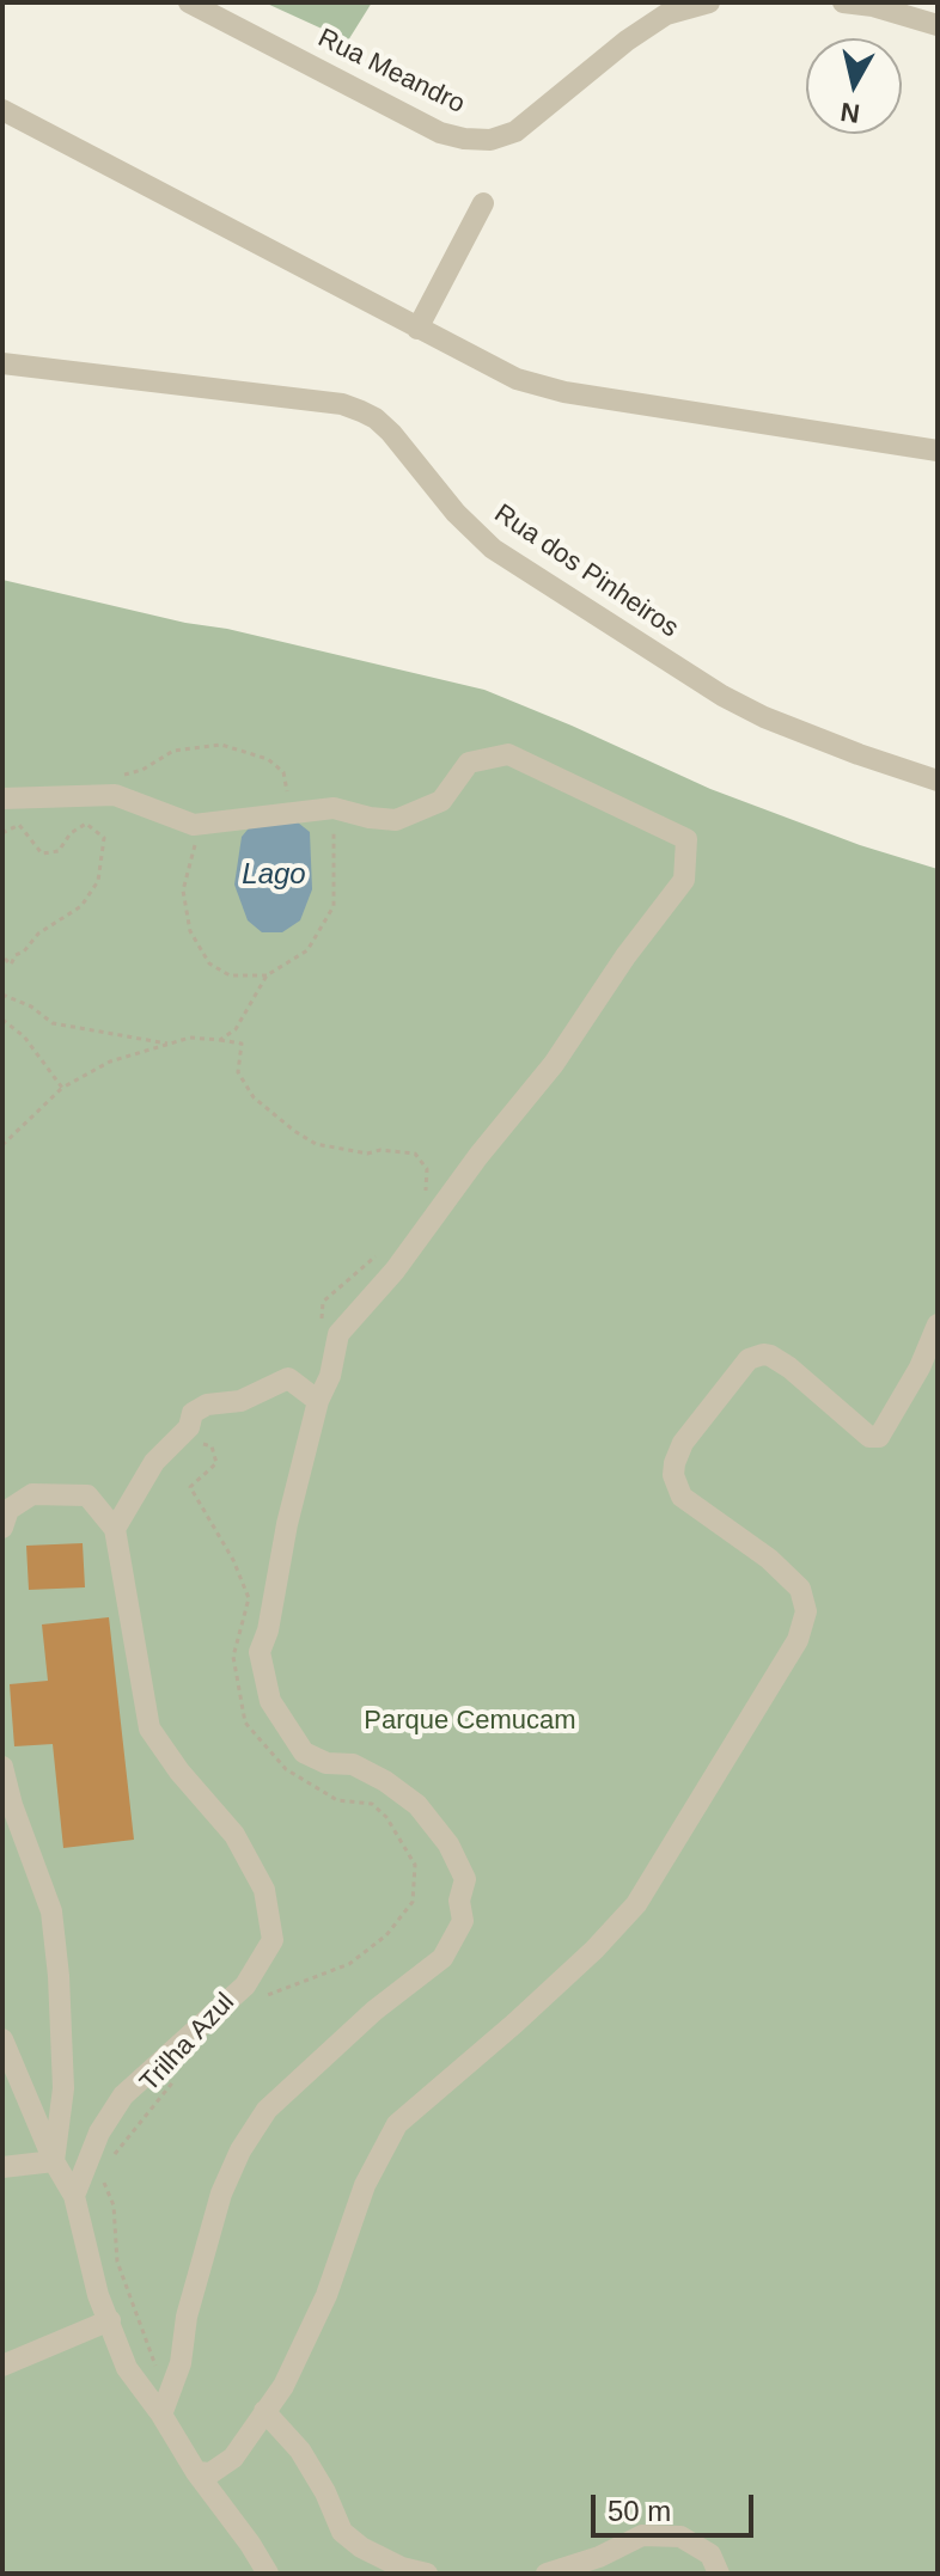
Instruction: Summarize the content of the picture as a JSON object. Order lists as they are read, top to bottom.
{
  "streets": {
    "street": ["Rua Meandro", "Rua dos Pinheiros"],
    "path": ["Trilha Azul"]
  },
  "water": ["Lago"],
  "parks": ["Parque Cemucam"],
  "scale_bar": "50 m",
  "north": "bottom"
}
